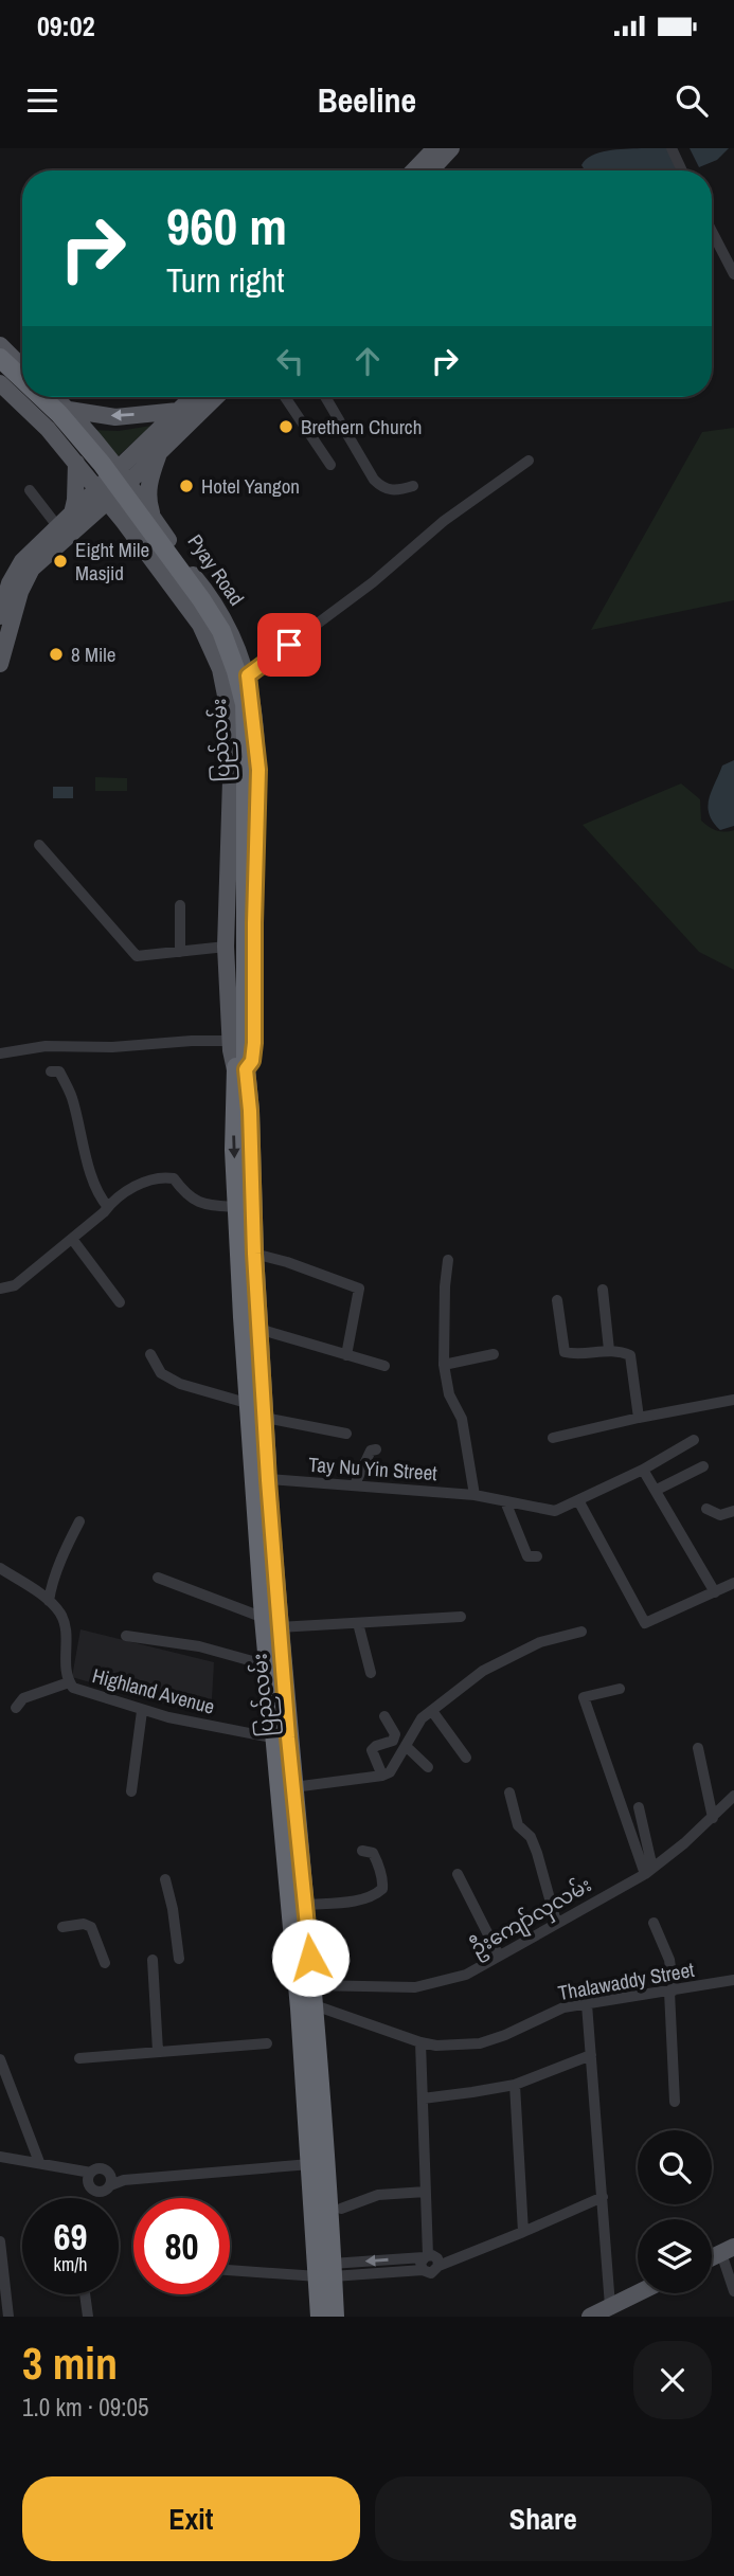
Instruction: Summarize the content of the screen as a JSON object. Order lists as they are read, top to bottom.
{
  "streets": {
    "highway": ["ပြည်လမ်း"],
    "main road": ["Pyay Road"],
    "street": [
      "Tay Nu Yin Street",
      "Highland Avenue",
      "ဦးကျော်လှလမ်း",
      "Thalawaddy Street"
    ]
  },
  "crossings": [
    ["Pyay Road", "ပြည်လမ်း"],
    ["ပြည်လမ်း", "Tay Nu Yin Street"],
    ["ပြည်လမ်း", "Highland Avenue"],
    ["ပြည်လမ်း", "ဦးကျော်လှလမ်း"],
    ["ပြည်လမ်း", "Thalawaddy Street"]
  ],
  "places": [
    "Brethern Church",
    "Hotel Yangon",
    "Eight Mile Masjid",
    "8 Mile"
  ],
  "page": {
    "status": "09:02",
    "header": "Beeline",
    "turn": ["960 m", "Turn right"],
    "speed": "69 km/h",
    "limit": "80",
    "heading": ["3 min", "1.0 km · 09:05"],
    "buttons": ["Exit", "Share"]
  }
}
